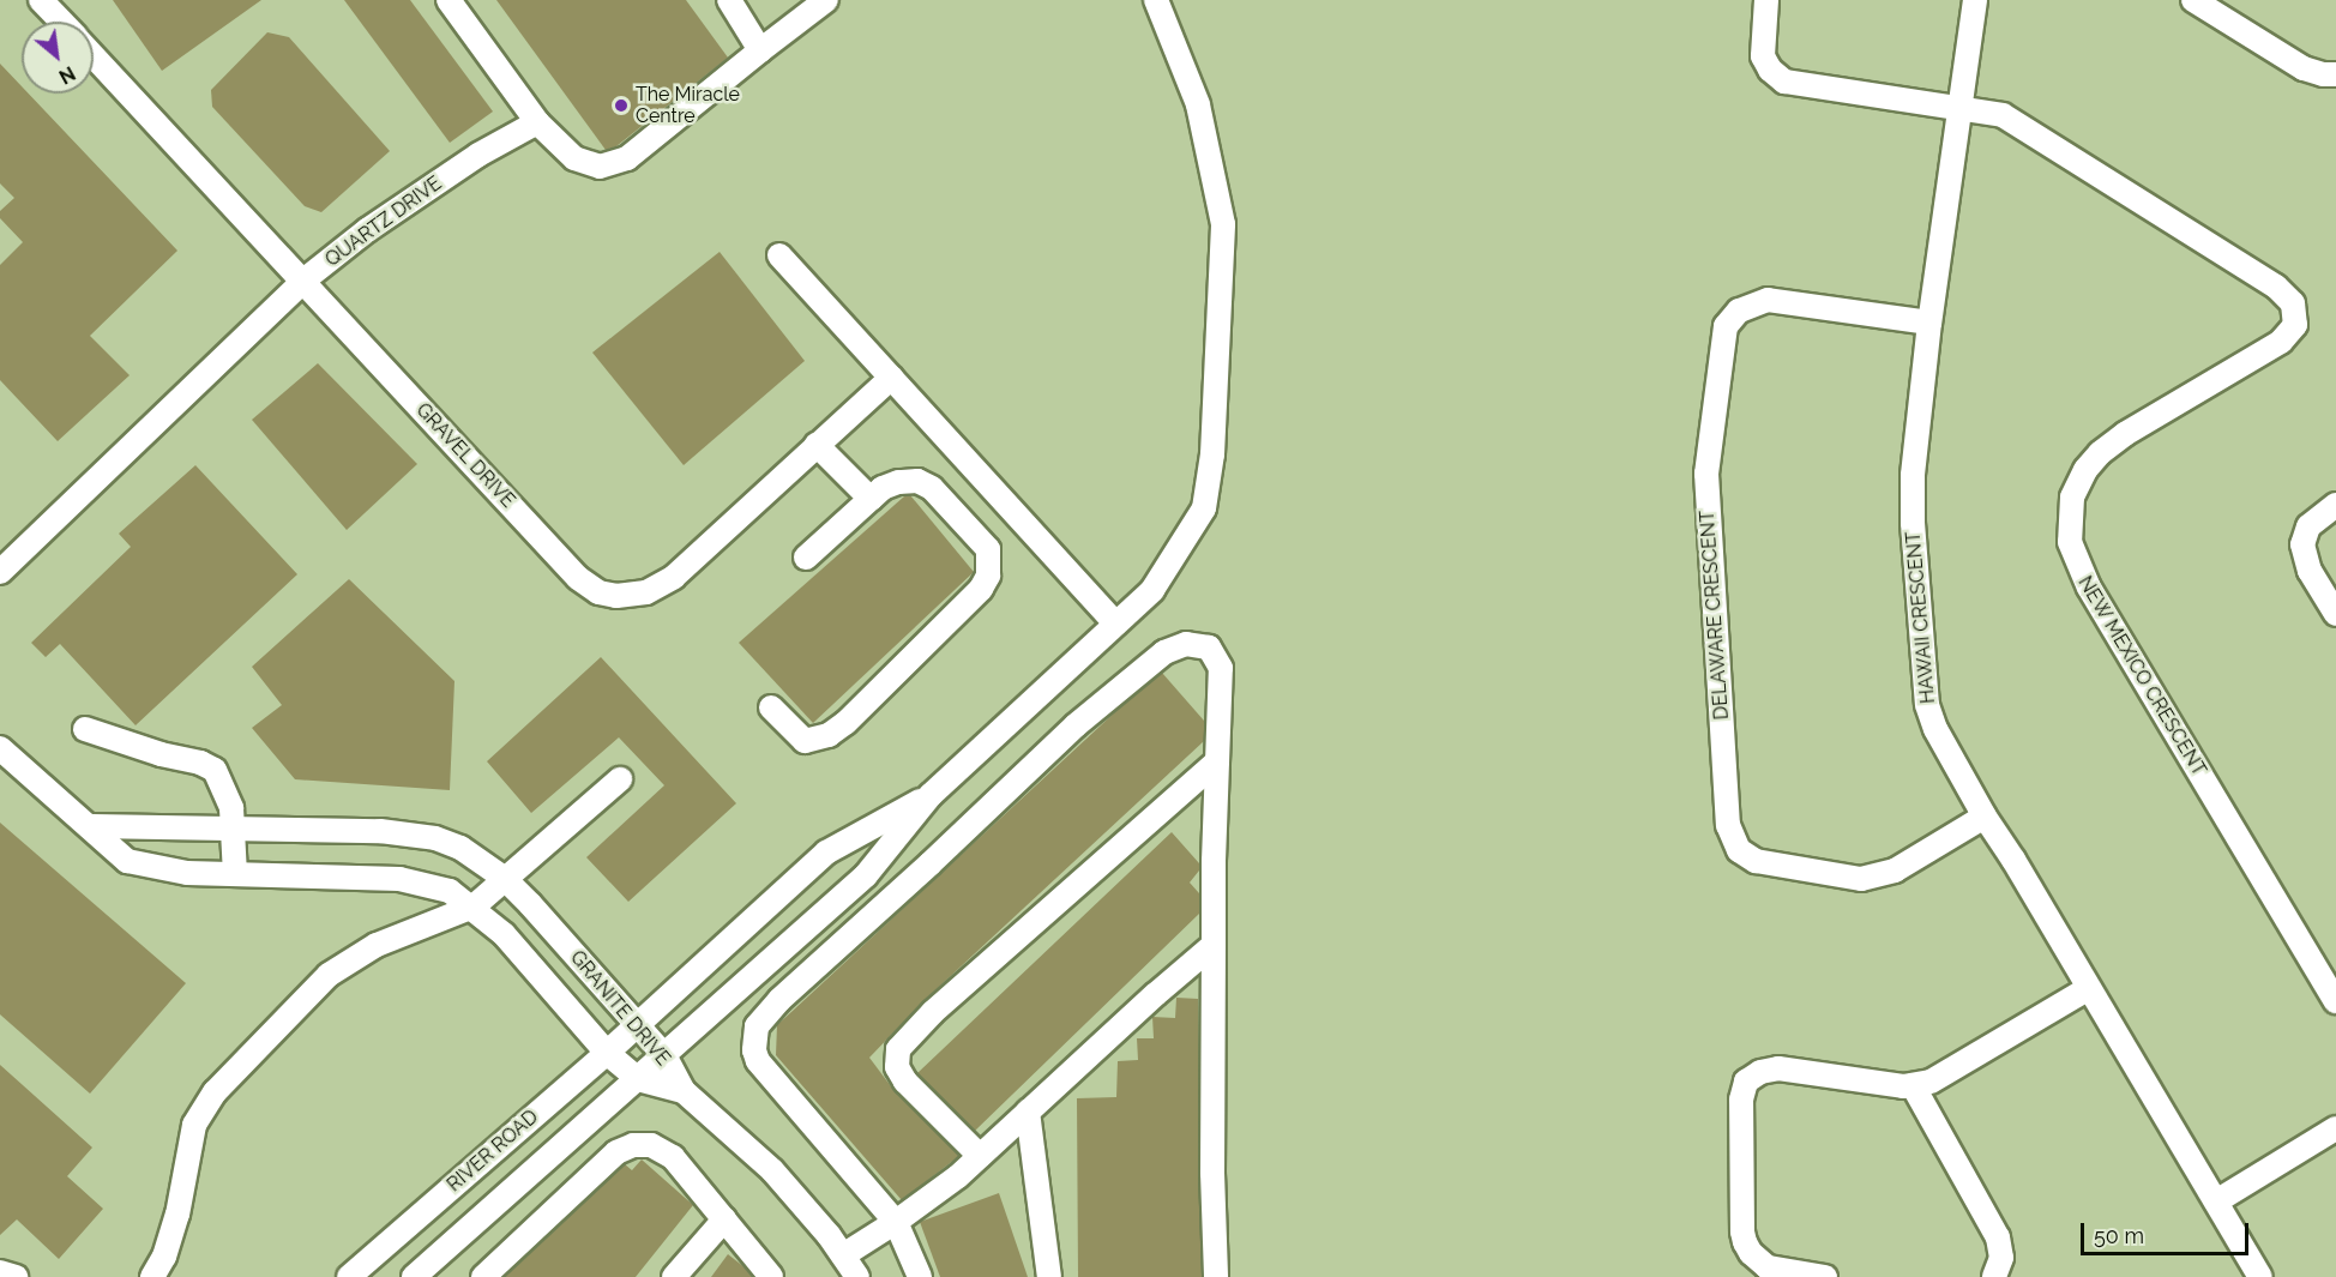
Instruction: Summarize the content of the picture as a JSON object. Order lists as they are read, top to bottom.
{
  "streets": {
    "street": [
      "QUARTZ DRIVE",
      "GRAVEL DRIVE",
      "DELAWARE CRESCENT",
      "HAWAII CRESCENT",
      "NEW MEXICO CRESCENT",
      "GRANITE DRIVE",
      "RIVER ROAD"
    ]
  },
  "crossings": [
    ["QUARTZ DRIVE", "GRAVEL DRIVE"],
    ["DELAWARE CRESCENT", "HAWAII CRESCENT"],
    ["HAWAII CRESCENT", "NEW MEXICO CRESCENT"],
    ["GRANITE DRIVE", "RIVER ROAD"]
  ],
  "places": ["The Miracle Centre"],
  "scale_bar": "50 m",
  "north": "bottom right"
}
